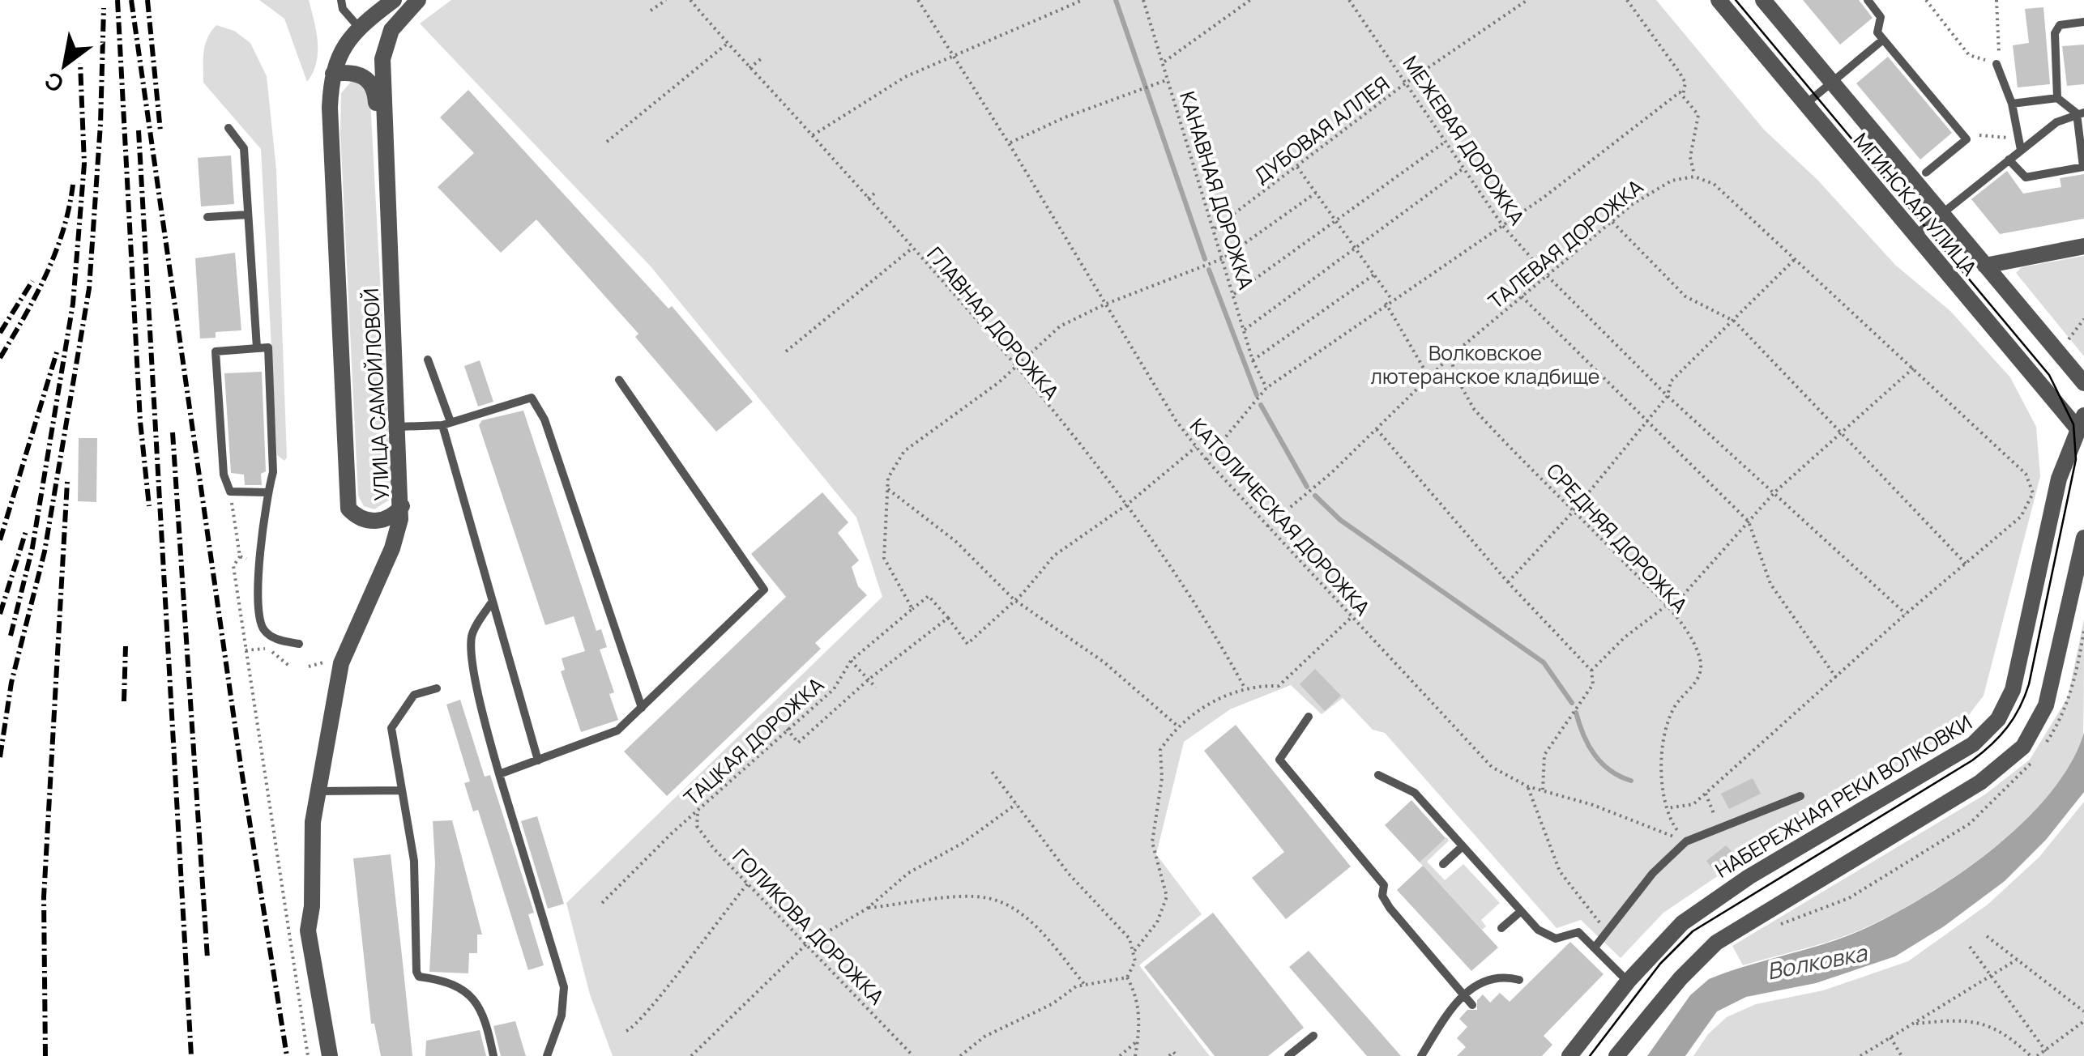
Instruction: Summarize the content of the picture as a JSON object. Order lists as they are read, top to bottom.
{
  "streets": {
    "street": ["МГИНСКАЯ УЛИЦА", "УЛИЦА САМОЙЛОВОЙ", "НАБЕРЕЖНАЯ РЕКИ ВОЛКОВКИ"],
    "path": [
      "ДУБОВАЯ АЛЛЕЯ",
      "МЕЖЕВАЯ ДОРОЖКА",
      "КАНАВНАЯ ДОРОЖКА",
      "ТАЛЕВАЯ ДОРОЖКА",
      "ГЛАВНАЯ ДОРОЖКА",
      "КАТОЛИЧЕСКАЯ ДОРОЖКА",
      "СРЕДНЯЯ ДОРОЖКА",
      "ТАЦКАЯ ДОРОЖКА",
      "ГОЛИКОВА ДОРОЖКА"
    ]
  },
  "crossings": [
    ["ДУБОВАЯ АЛЛЕЯ", "МЕЖЕВАЯ ДОРОЖКА"],
    ["ДУБОВАЯ АЛЛЕЯ", "КАНАВНАЯ ДОРОЖКА"],
    ["МЕЖЕВАЯ ДОРОЖКА", "ТАЛЕВАЯ ДОРОЖКА"],
    ["МГИНСКАЯ УЛИЦА", "НАБЕРЕЖНАЯ РЕКИ ВОЛКОВКИ"],
    ["ТАЛЕВАЯ ДОРОЖКА", "КАТОЛИЧЕСКАЯ ДОРОЖКА"],
    ["ТАЛЕВАЯ ДОРОЖКА", "СРЕДНЯЯ ДОРОЖКА"],
    ["КАТОЛИЧЕСКАЯ ДОРОЖКА", "СРЕДНЯЯ ДОРОЖКА"]
  ],
  "water": ["Волковка"],
  "parks": ["Волковское лютеранское кладбище"],
  "north": "bottom left"
}
